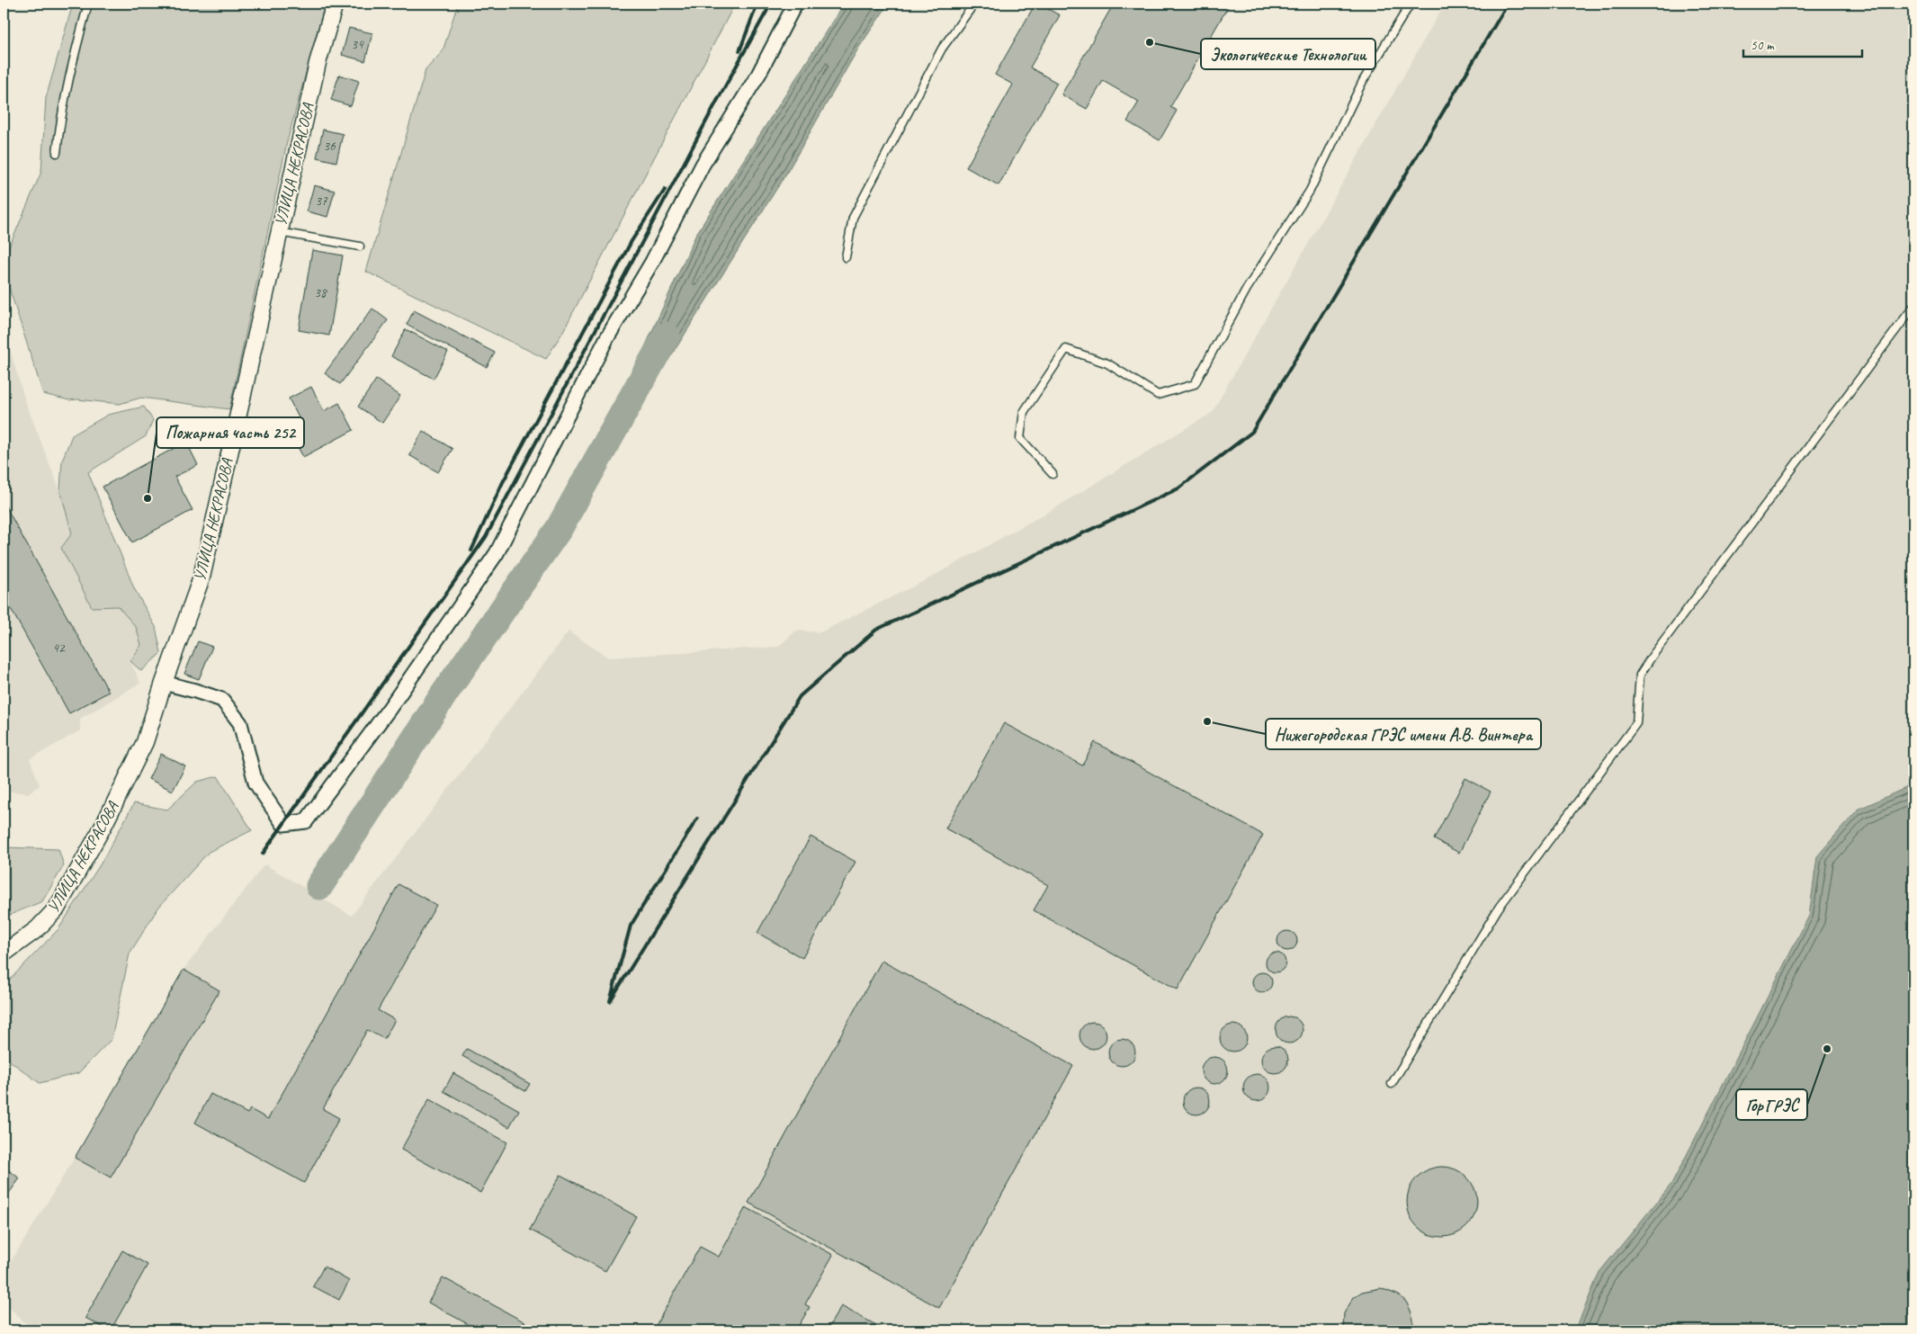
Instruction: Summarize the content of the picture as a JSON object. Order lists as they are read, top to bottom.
{
  "streets": {
    "street": ["УЛИЦА НЕКРАСОВА"]
  },
  "places": [
    "Экологические Технологии",
    "Пожарная часть 252",
    "Нижегородская ГРЭС имени А.В. Винтера",
    "ГорГРЭС"
  ],
  "house_numbers": [
    "34",
    "36",
    "37",
    "38",
    "42"
  ],
  "scale_bar": "50 m"
}
